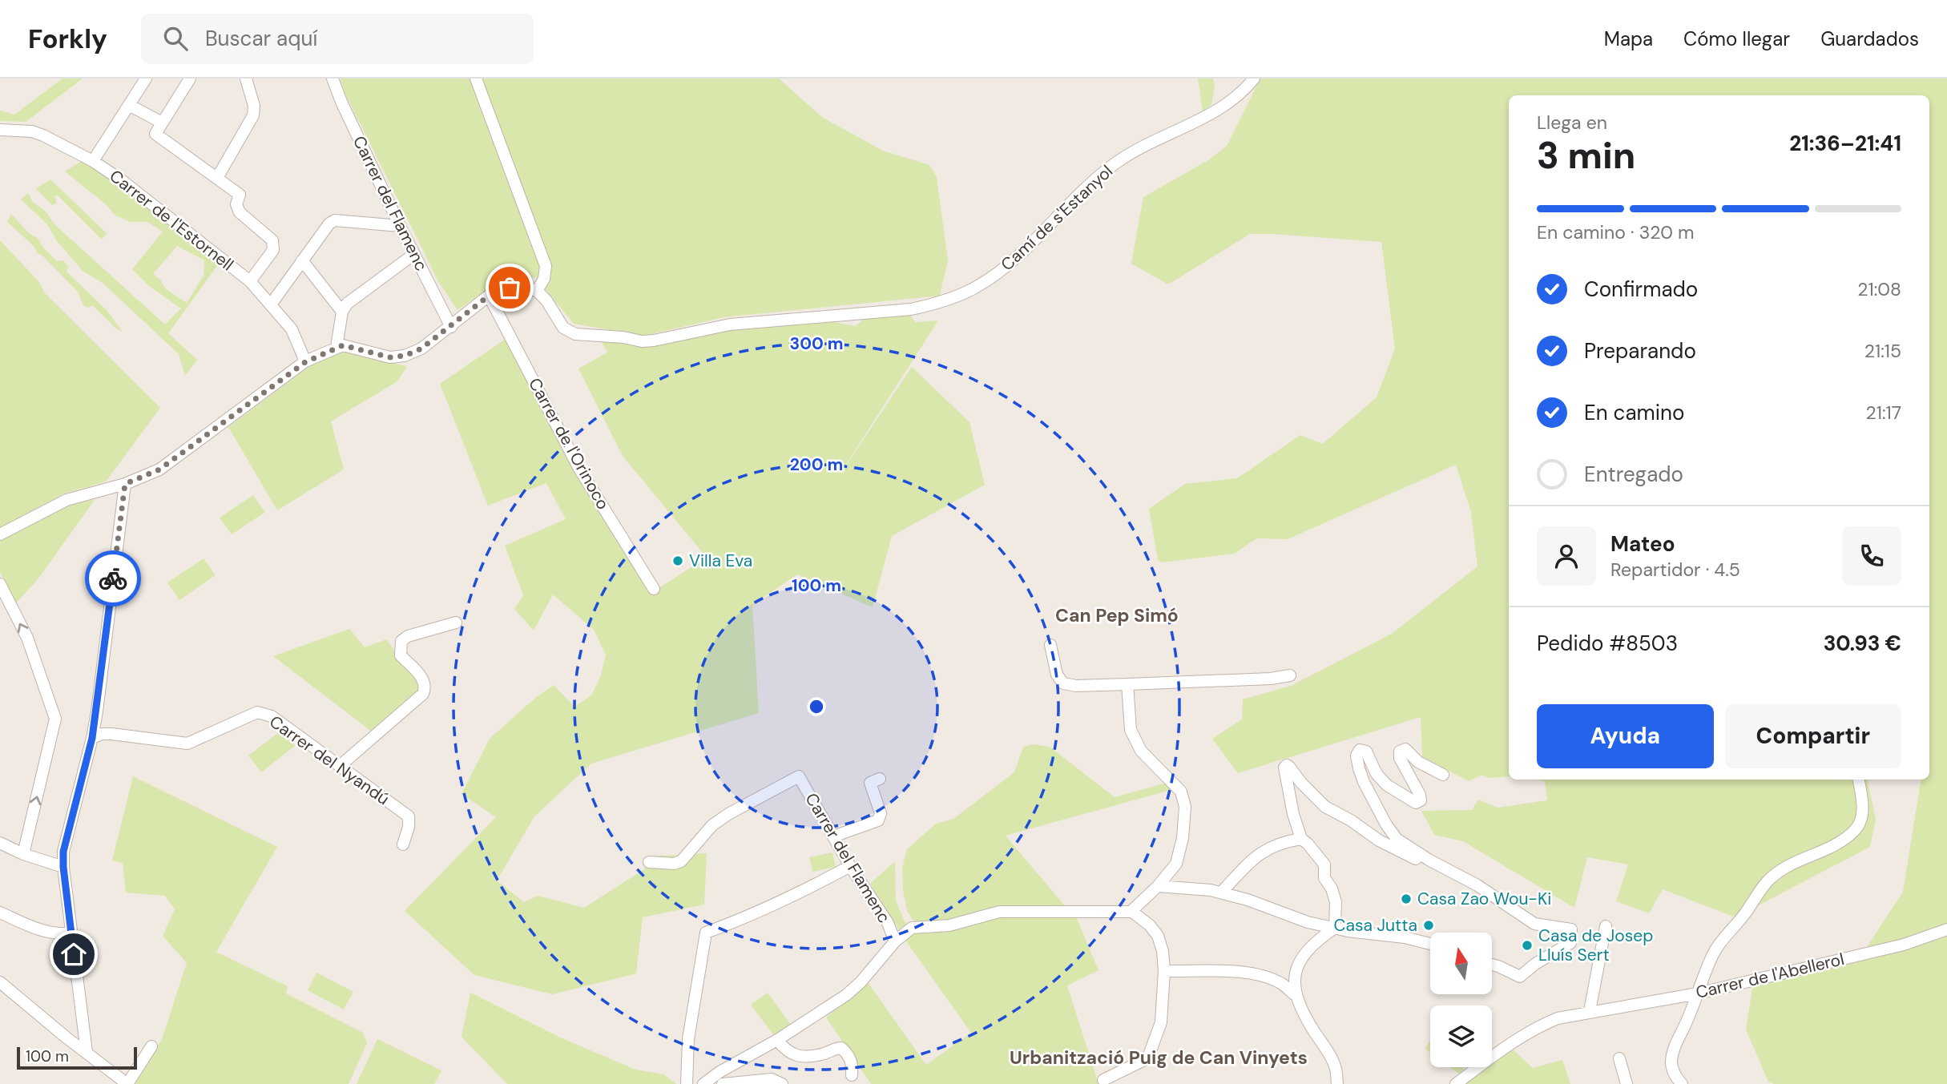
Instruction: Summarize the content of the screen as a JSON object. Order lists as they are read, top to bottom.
{
  "streets": {
    "street": [
      "Carrer del Flamenc",
      "Camí de s'Estanyol",
      "Carrer de l'Estornell",
      "Carrer de l'Orinoco",
      "Carrer del Nyandú",
      "Carrer de l'Abellerol"
    ]
  },
  "districts": ["Can Pep Simó", "Urbanització Puig de Can Vinyets"],
  "places": [
    "Villa Eva",
    "Casa Zao Wou-Ki",
    "Casa Jutta",
    "Casa de Josep Lluís Sert"
  ],
  "scale_bar": "100 m",
  "north": "top",
  "page": {
    "header": "Forkly",
    "search": "Buscar aquí",
    "nav": ["Mapa", "Cómo llegar", "Guardados"],
    "heading": ["3 min", "Llega en", "21:36–21:41"],
    "panel": [
      "Mateo",
      "Repartidor · 4.5",
      "Pedido #8503",
      "30.93 €"
    ],
    "bar": "En camino · 320 m",
    "list": [
      ["Confirmado", "21:08"],
      ["Preparando", "21:15"],
      ["En camino", "21:17"],
      "Entregado"
    ],
    "buttons": ["Ayuda", "Compartir"],
    "scale": "100 m"
  },
  "rings": ["300 m", "200 m", "100 m"]
}
